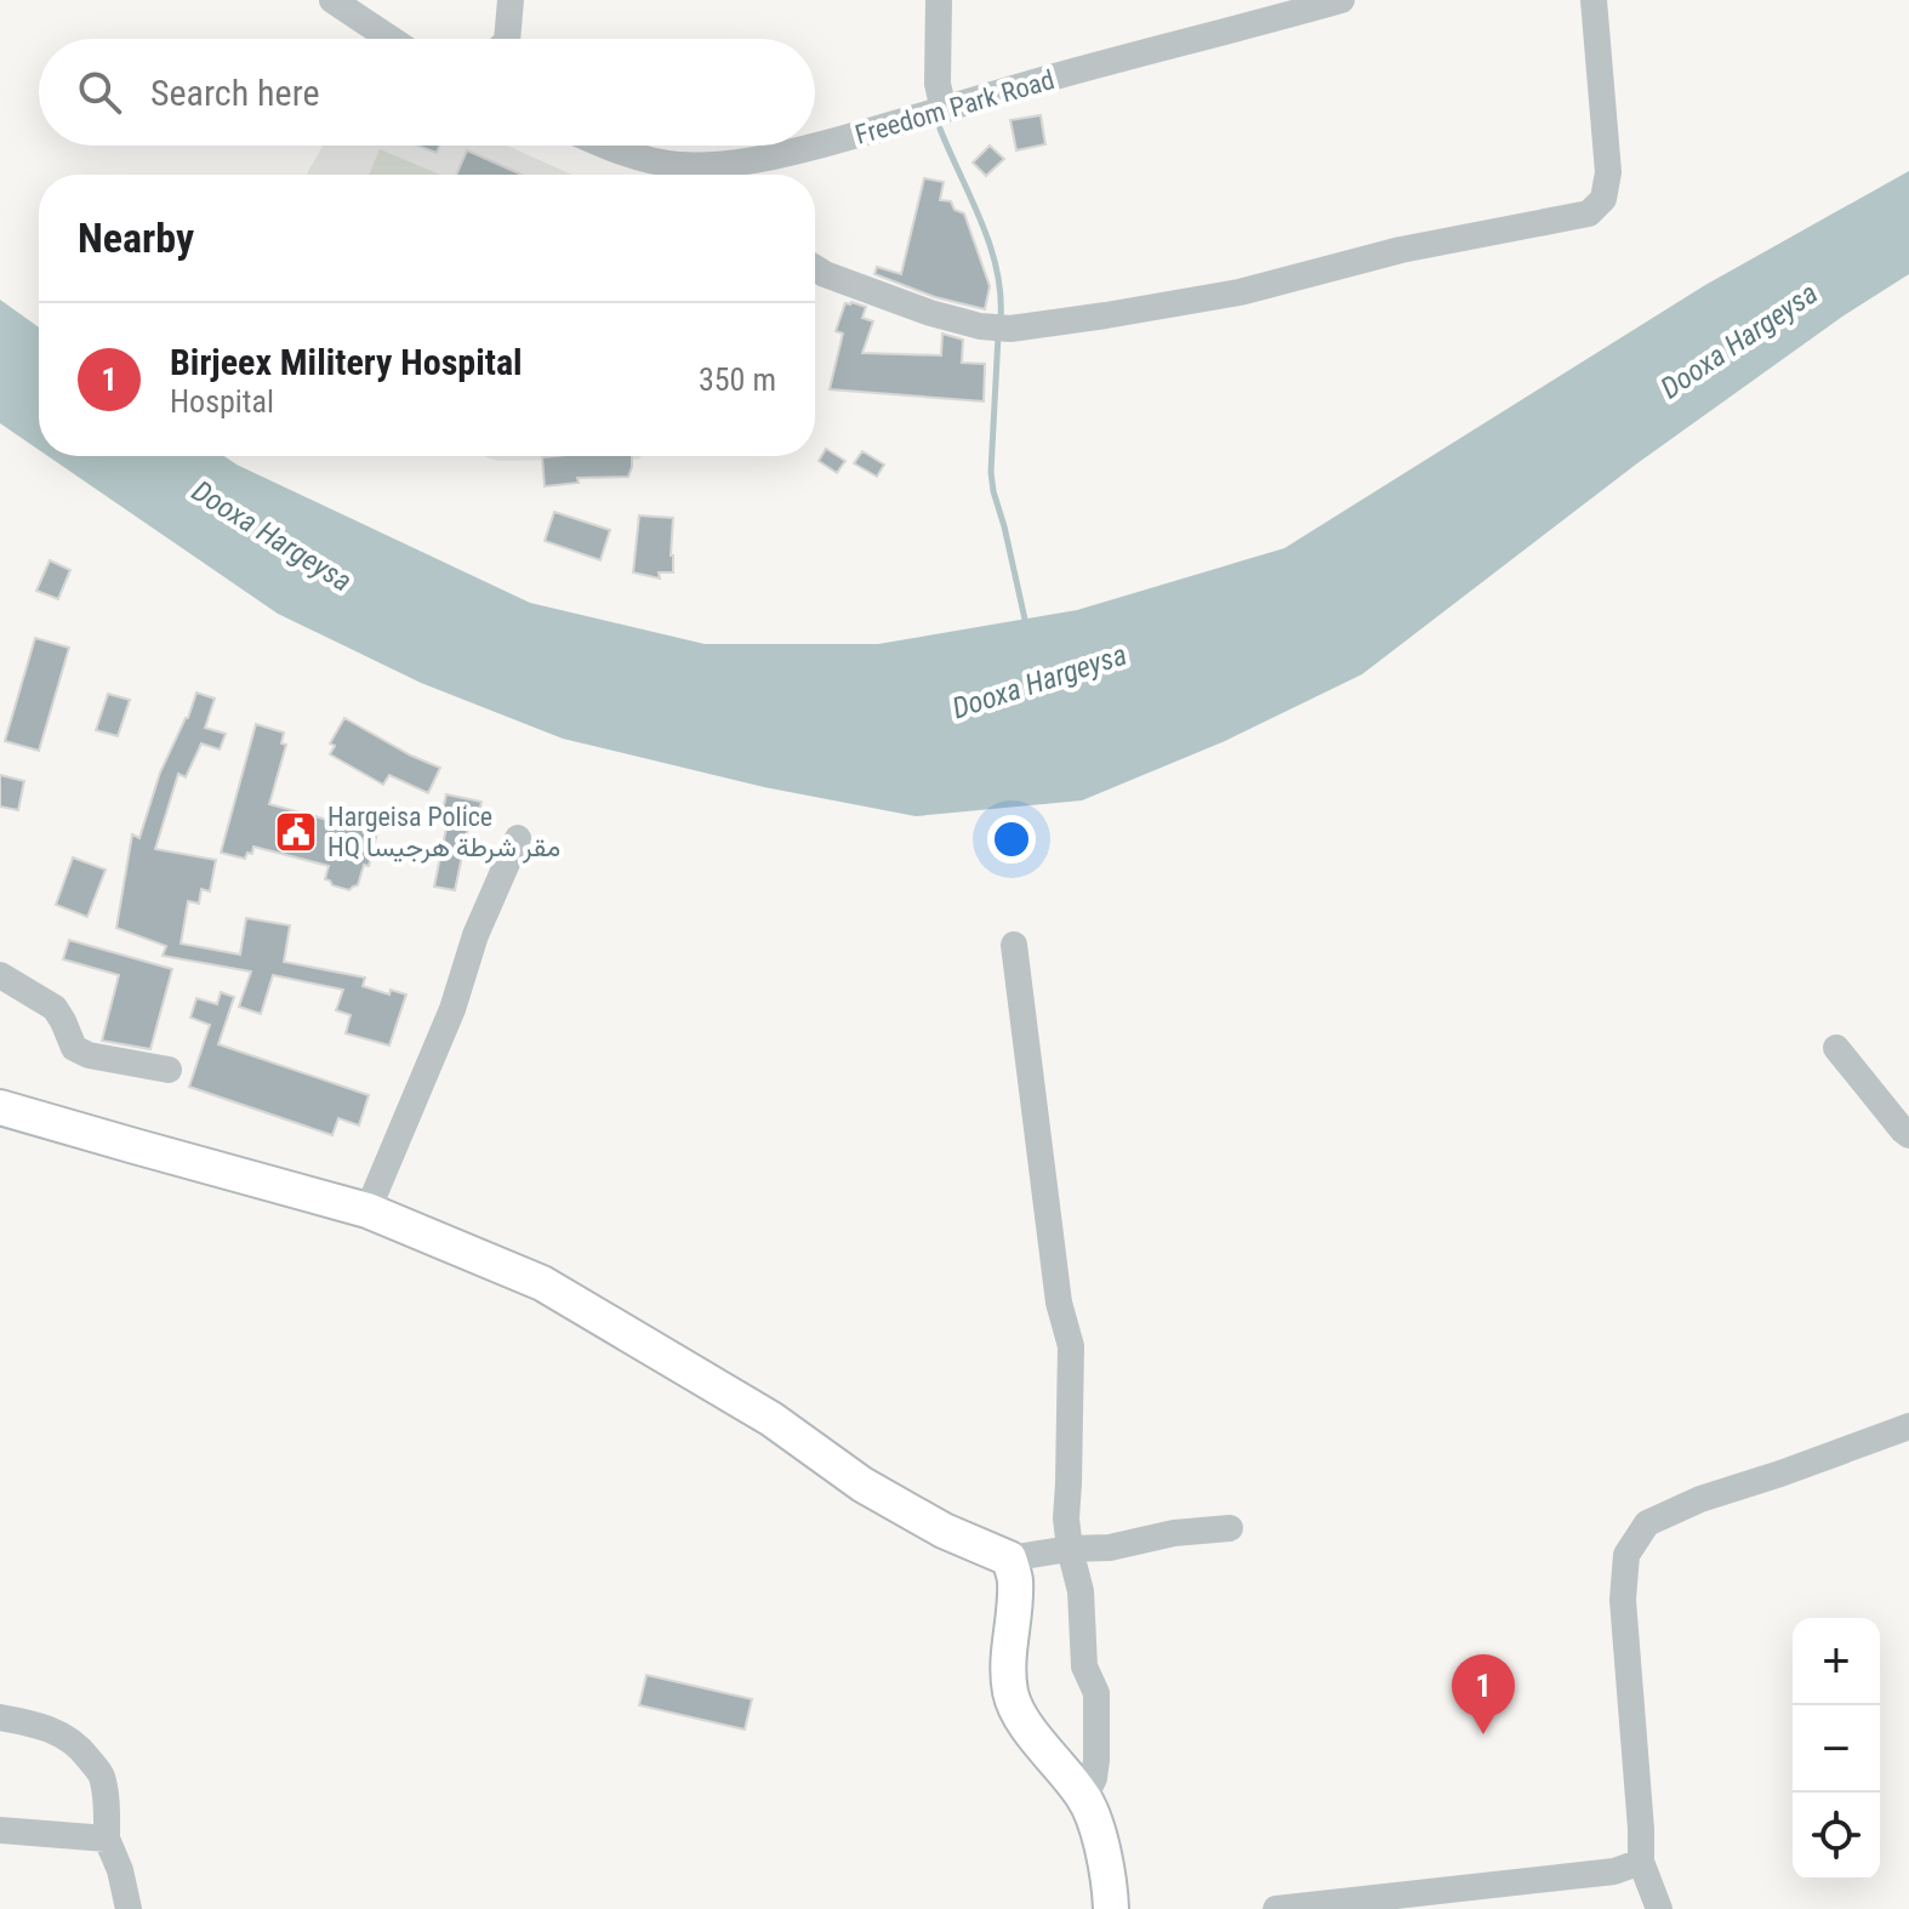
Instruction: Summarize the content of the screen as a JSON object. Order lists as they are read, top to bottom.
{
  "streets": {
    "street": ["Freedom Park Road"]
  },
  "water": ["Dooxa Hargeysa"],
  "places": {
    "public building": ["Hargeisa Police HQ مقر شرطة هرجيسا"]
  },
  "page": {
    "search": "Search here",
    "heading": "Nearby",
    "list": [
      {
        "mark": "1",
        "name": "Birjeex Militery Hospital",
        "note": "Hospital",
        "value": "350 m"
      }
    ],
    "map_buttons": ["+", "−"],
    "pins": "1"
  }
}
